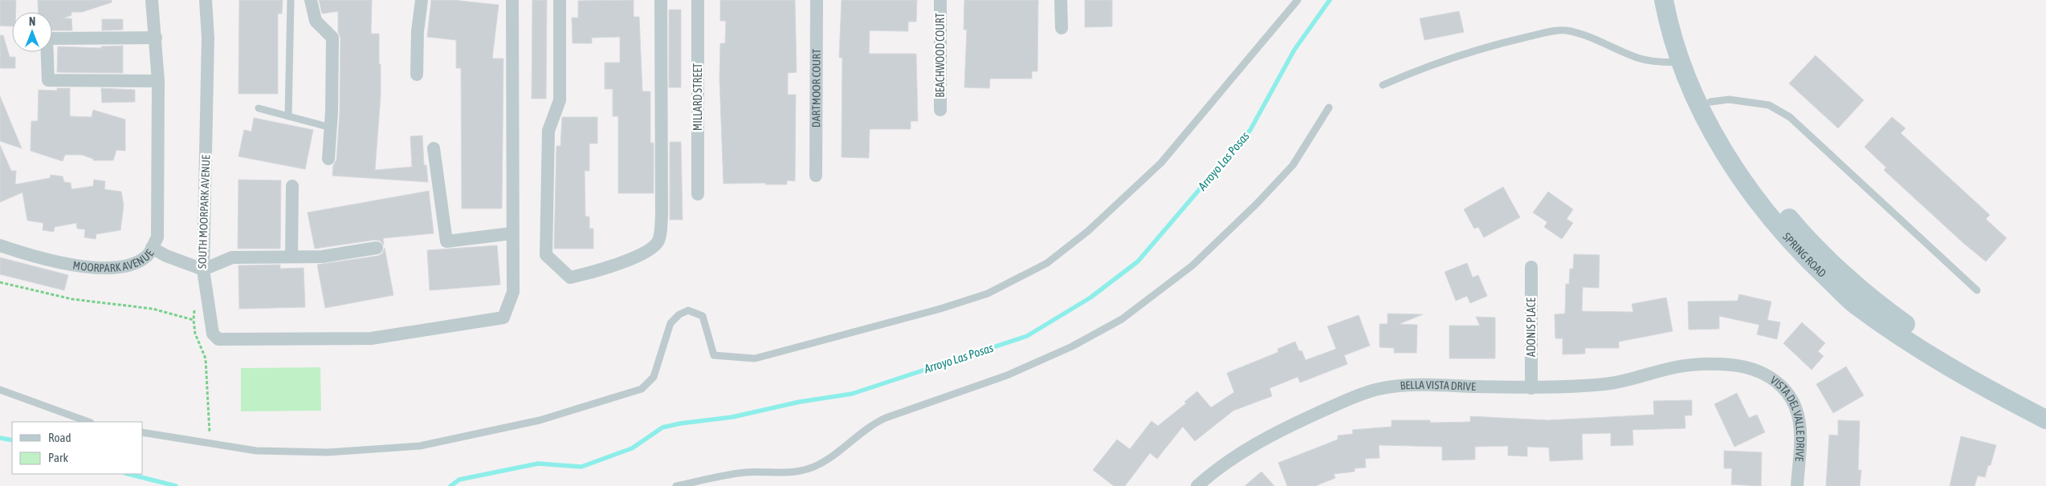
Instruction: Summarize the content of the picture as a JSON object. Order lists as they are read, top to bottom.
{
  "streets": {
    "main road": ["SPRING ROAD"],
    "street": [
      "BEACHWOOD COURT",
      "DARTMOOR COURT",
      "MILLARD STREET",
      "SOUTH MOORPARK AVENUE",
      "MOORPARK AVENUE",
      "ADONIS PLACE",
      "BELLA VISTA DRIVE",
      "VISTA DEL VALLE DRIVE"
    ]
  },
  "crossings": [
    ["ADONIS PLACE", "BELLA VISTA DRIVE"],
    ["BELLA VISTA DRIVE", "VISTA DEL VALLE DRIVE"]
  ],
  "water": ["Arroyo Las Posas"],
  "legend": ["Road", "Park"],
  "north": "top"
}
